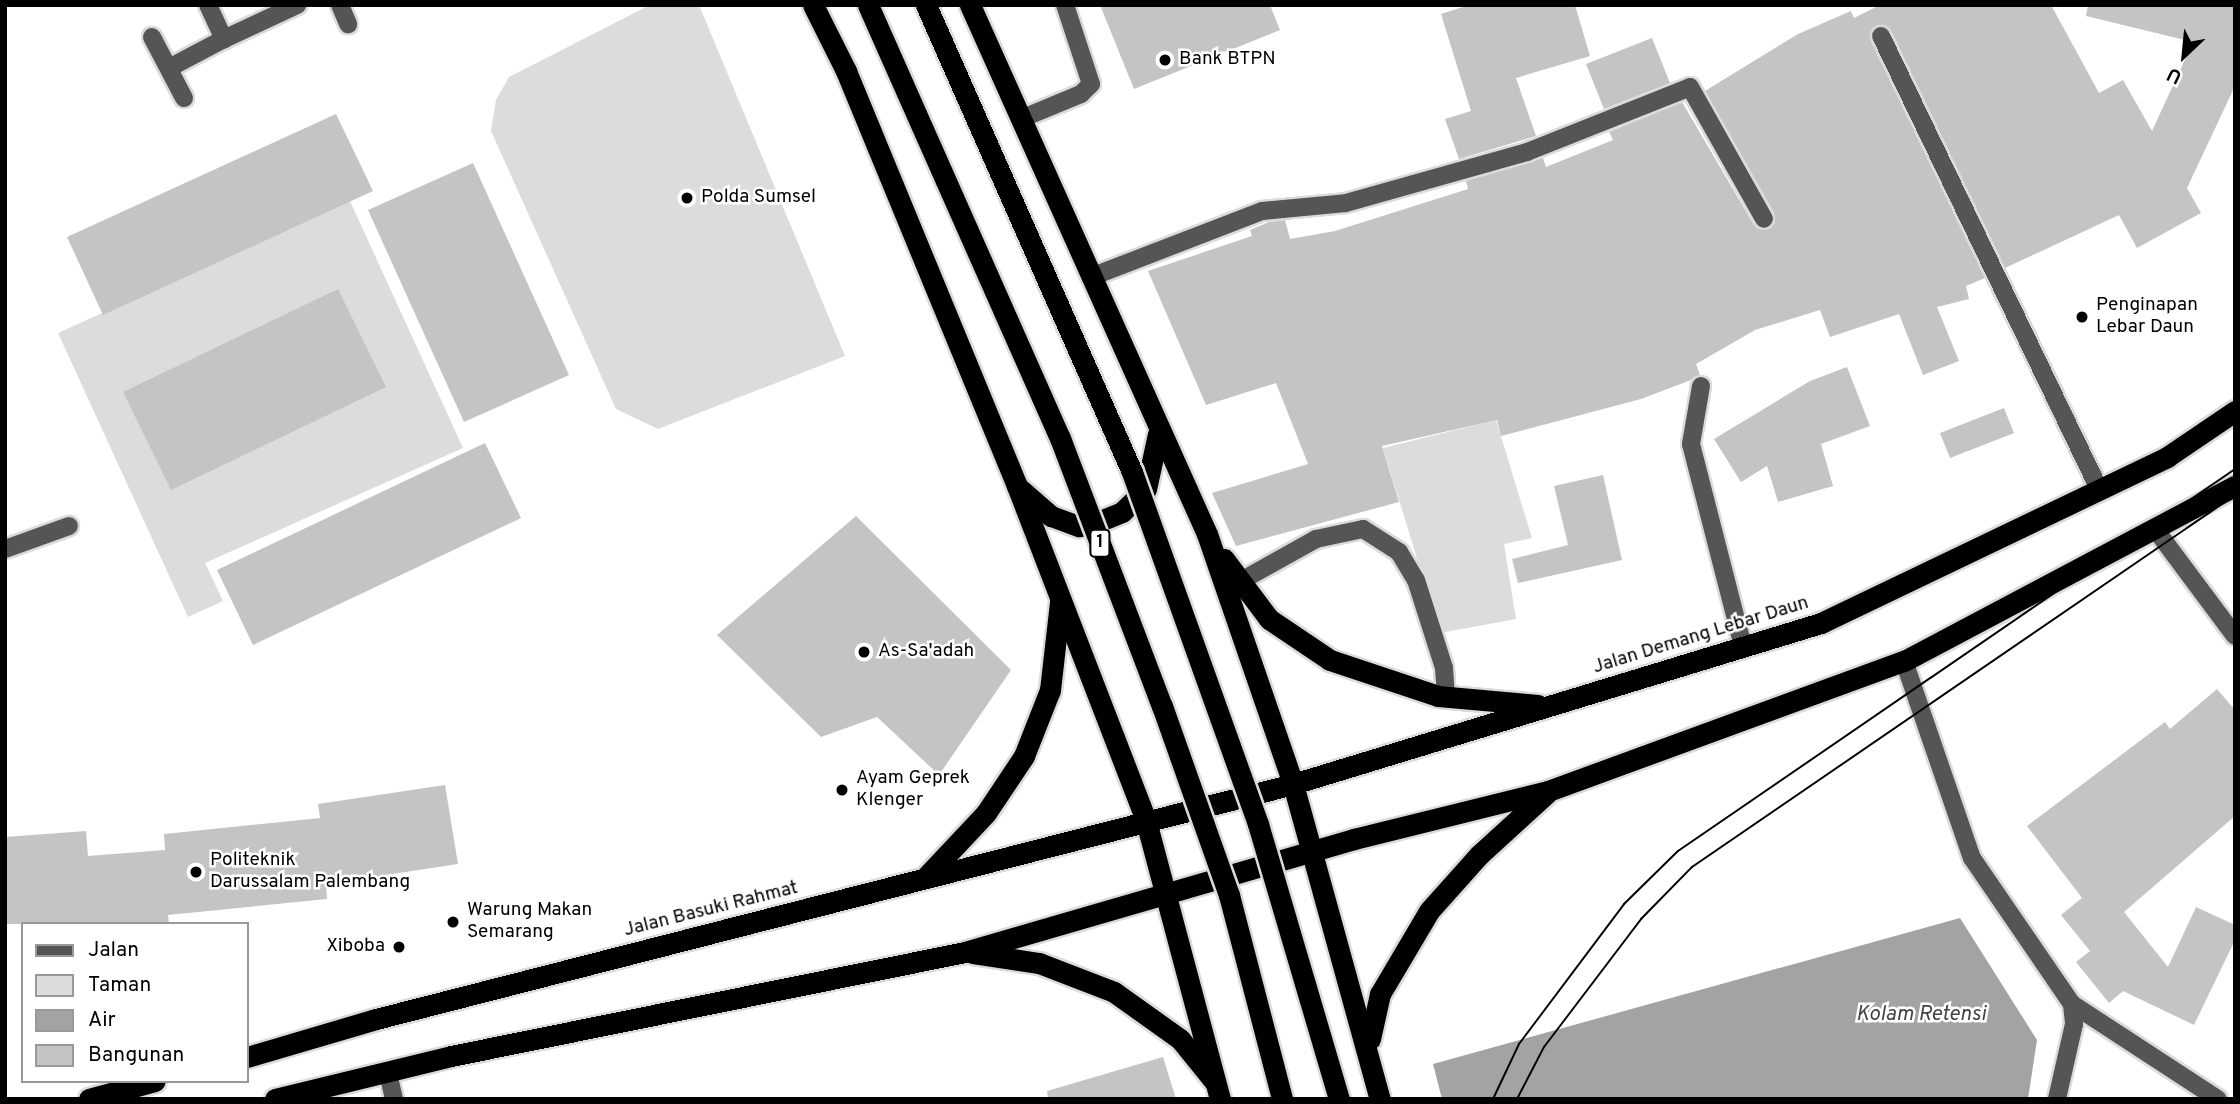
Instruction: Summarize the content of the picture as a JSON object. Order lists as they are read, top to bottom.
{
  "streets": {
    "highway": ["1", "Jalan Demang Lebar Daun", "Jalan Basuki Rahmat"]
  },
  "crossings": [
    ["Jalan Demang Lebar Daun", "Jalan Basuki Rahmat"]
  ],
  "water": ["Kolam Retensi"],
  "places": [
    "Bank BTPN",
    "Polda Sumsel",
    "Penginapan Lebar Daun",
    "As-Sa'adah",
    "Ayam Geprek Klenger",
    "Politeknik Darussalam Palembang",
    "Warung Makan Semarang",
    "Xiboba"
  ],
  "legend": [
    "Jalan",
    "Taman",
    "Air",
    "Bangunan"
  ],
  "north": "bottom left"
}
